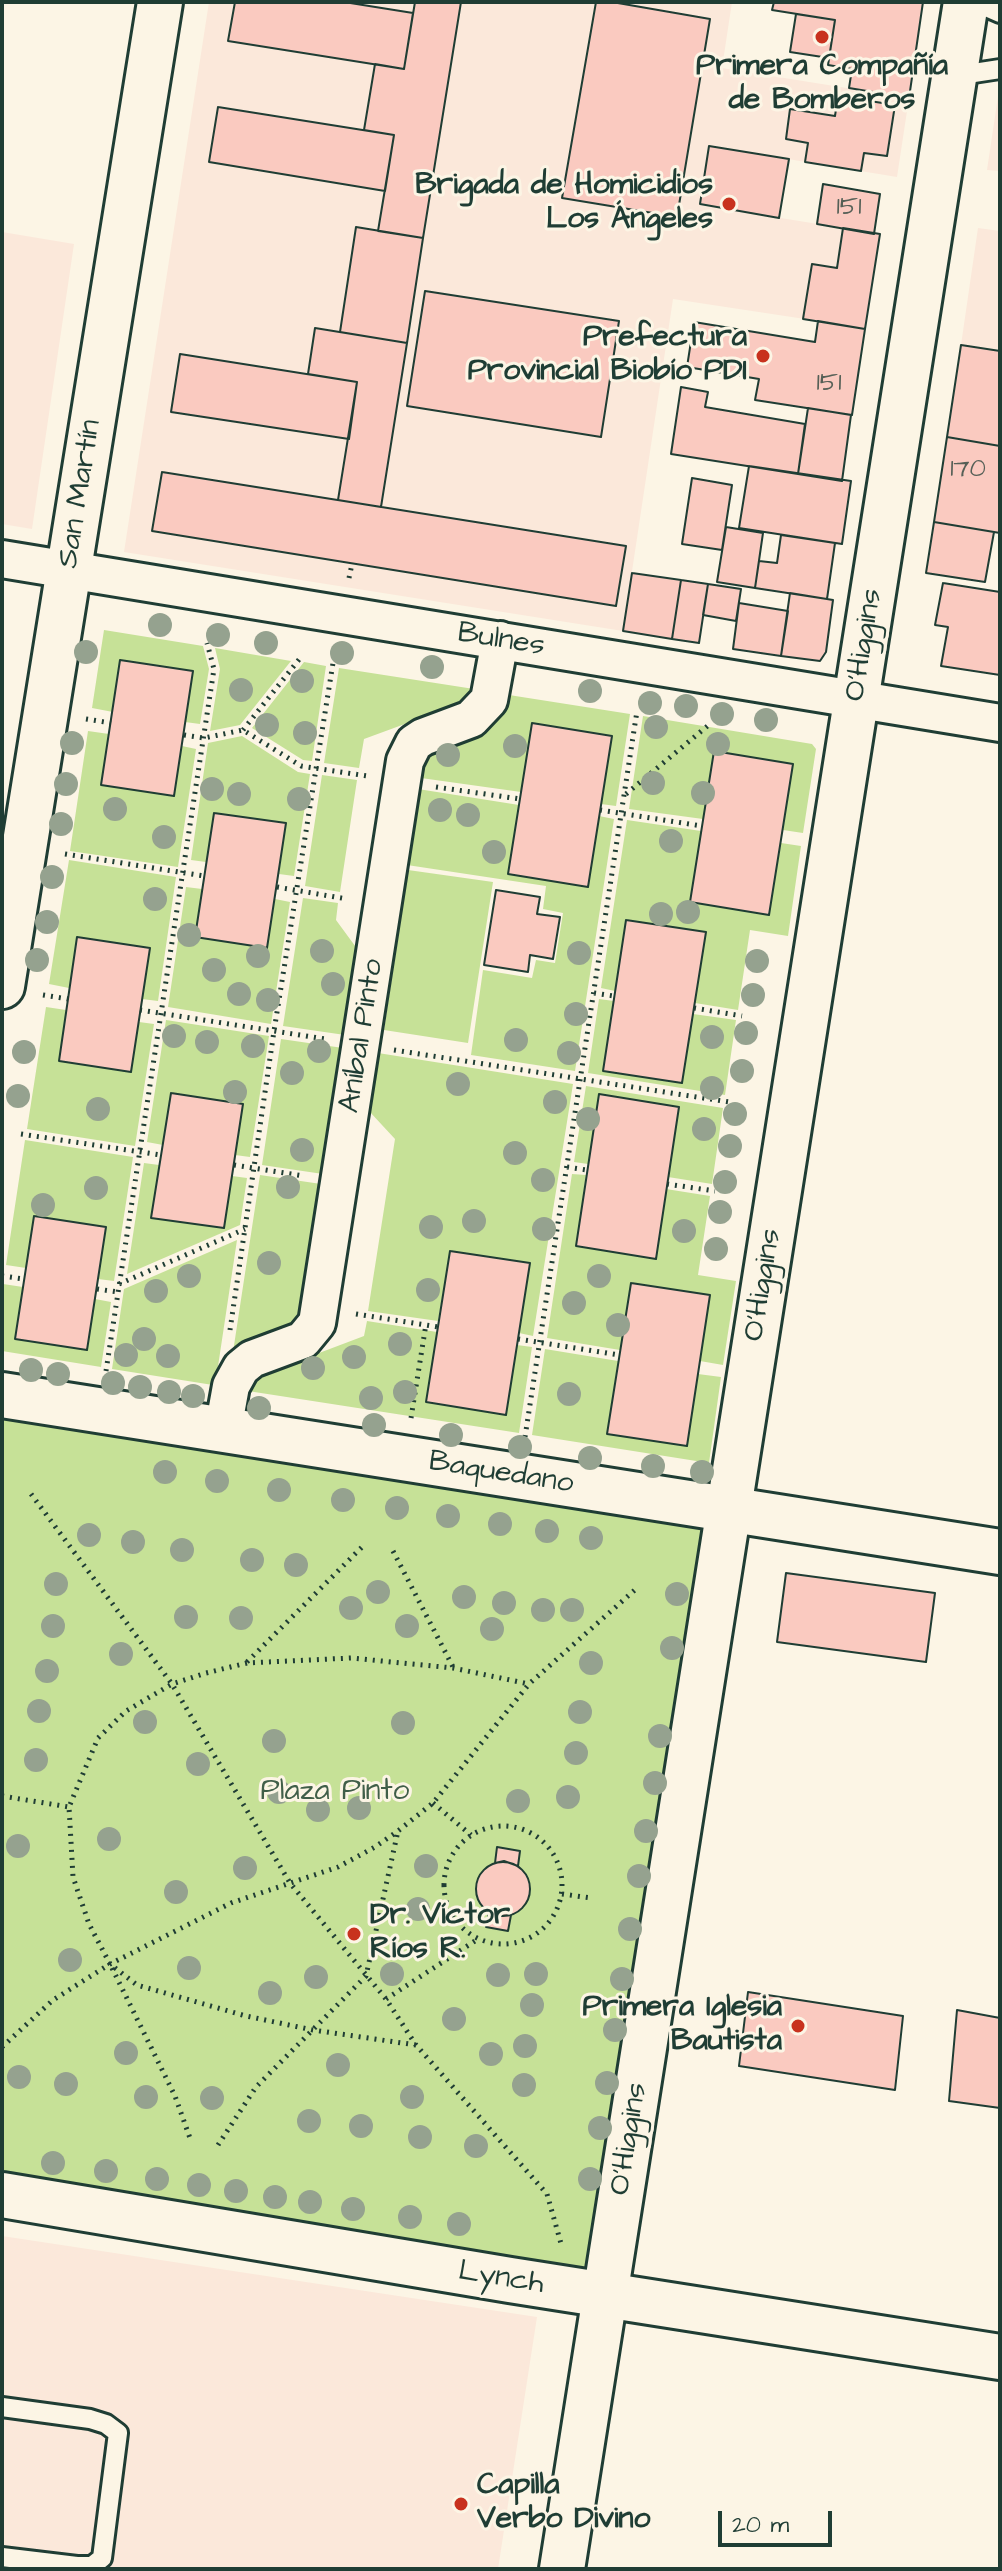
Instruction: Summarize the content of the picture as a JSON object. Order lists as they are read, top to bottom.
{
  "streets": {
    "main road": [
      "San Martín",
      "O'Higgins",
      "Baquedano",
      "Lynch"
    ],
    "street": ["Bulnes", "Aníbal Pinto"]
  },
  "crossings": [
    ["San Martín", "Bulnes"],
    ["Bulnes", "O'Higgins"],
    ["Bulnes", "Aníbal Pinto"],
    ["O'Higgins", "Baquedano"],
    ["O'Higgins", "Lynch"],
    ["Aníbal Pinto", "Baquedano"]
  ],
  "parks": ["Plaza Pinto"],
  "places": [
    "Primera Compañía de Bomberos",
    "Brigada de Homicidios Los Ángeles",
    "Prefectura Provincial Biobío PDI",
    "Dr. Víctor Ríos R.",
    "Primera Iglesia Bautista",
    "Capilla Verbo Divino"
  ],
  "house_numbers": ["151", "151", "170"],
  "scale_bar": "20 m"
}
